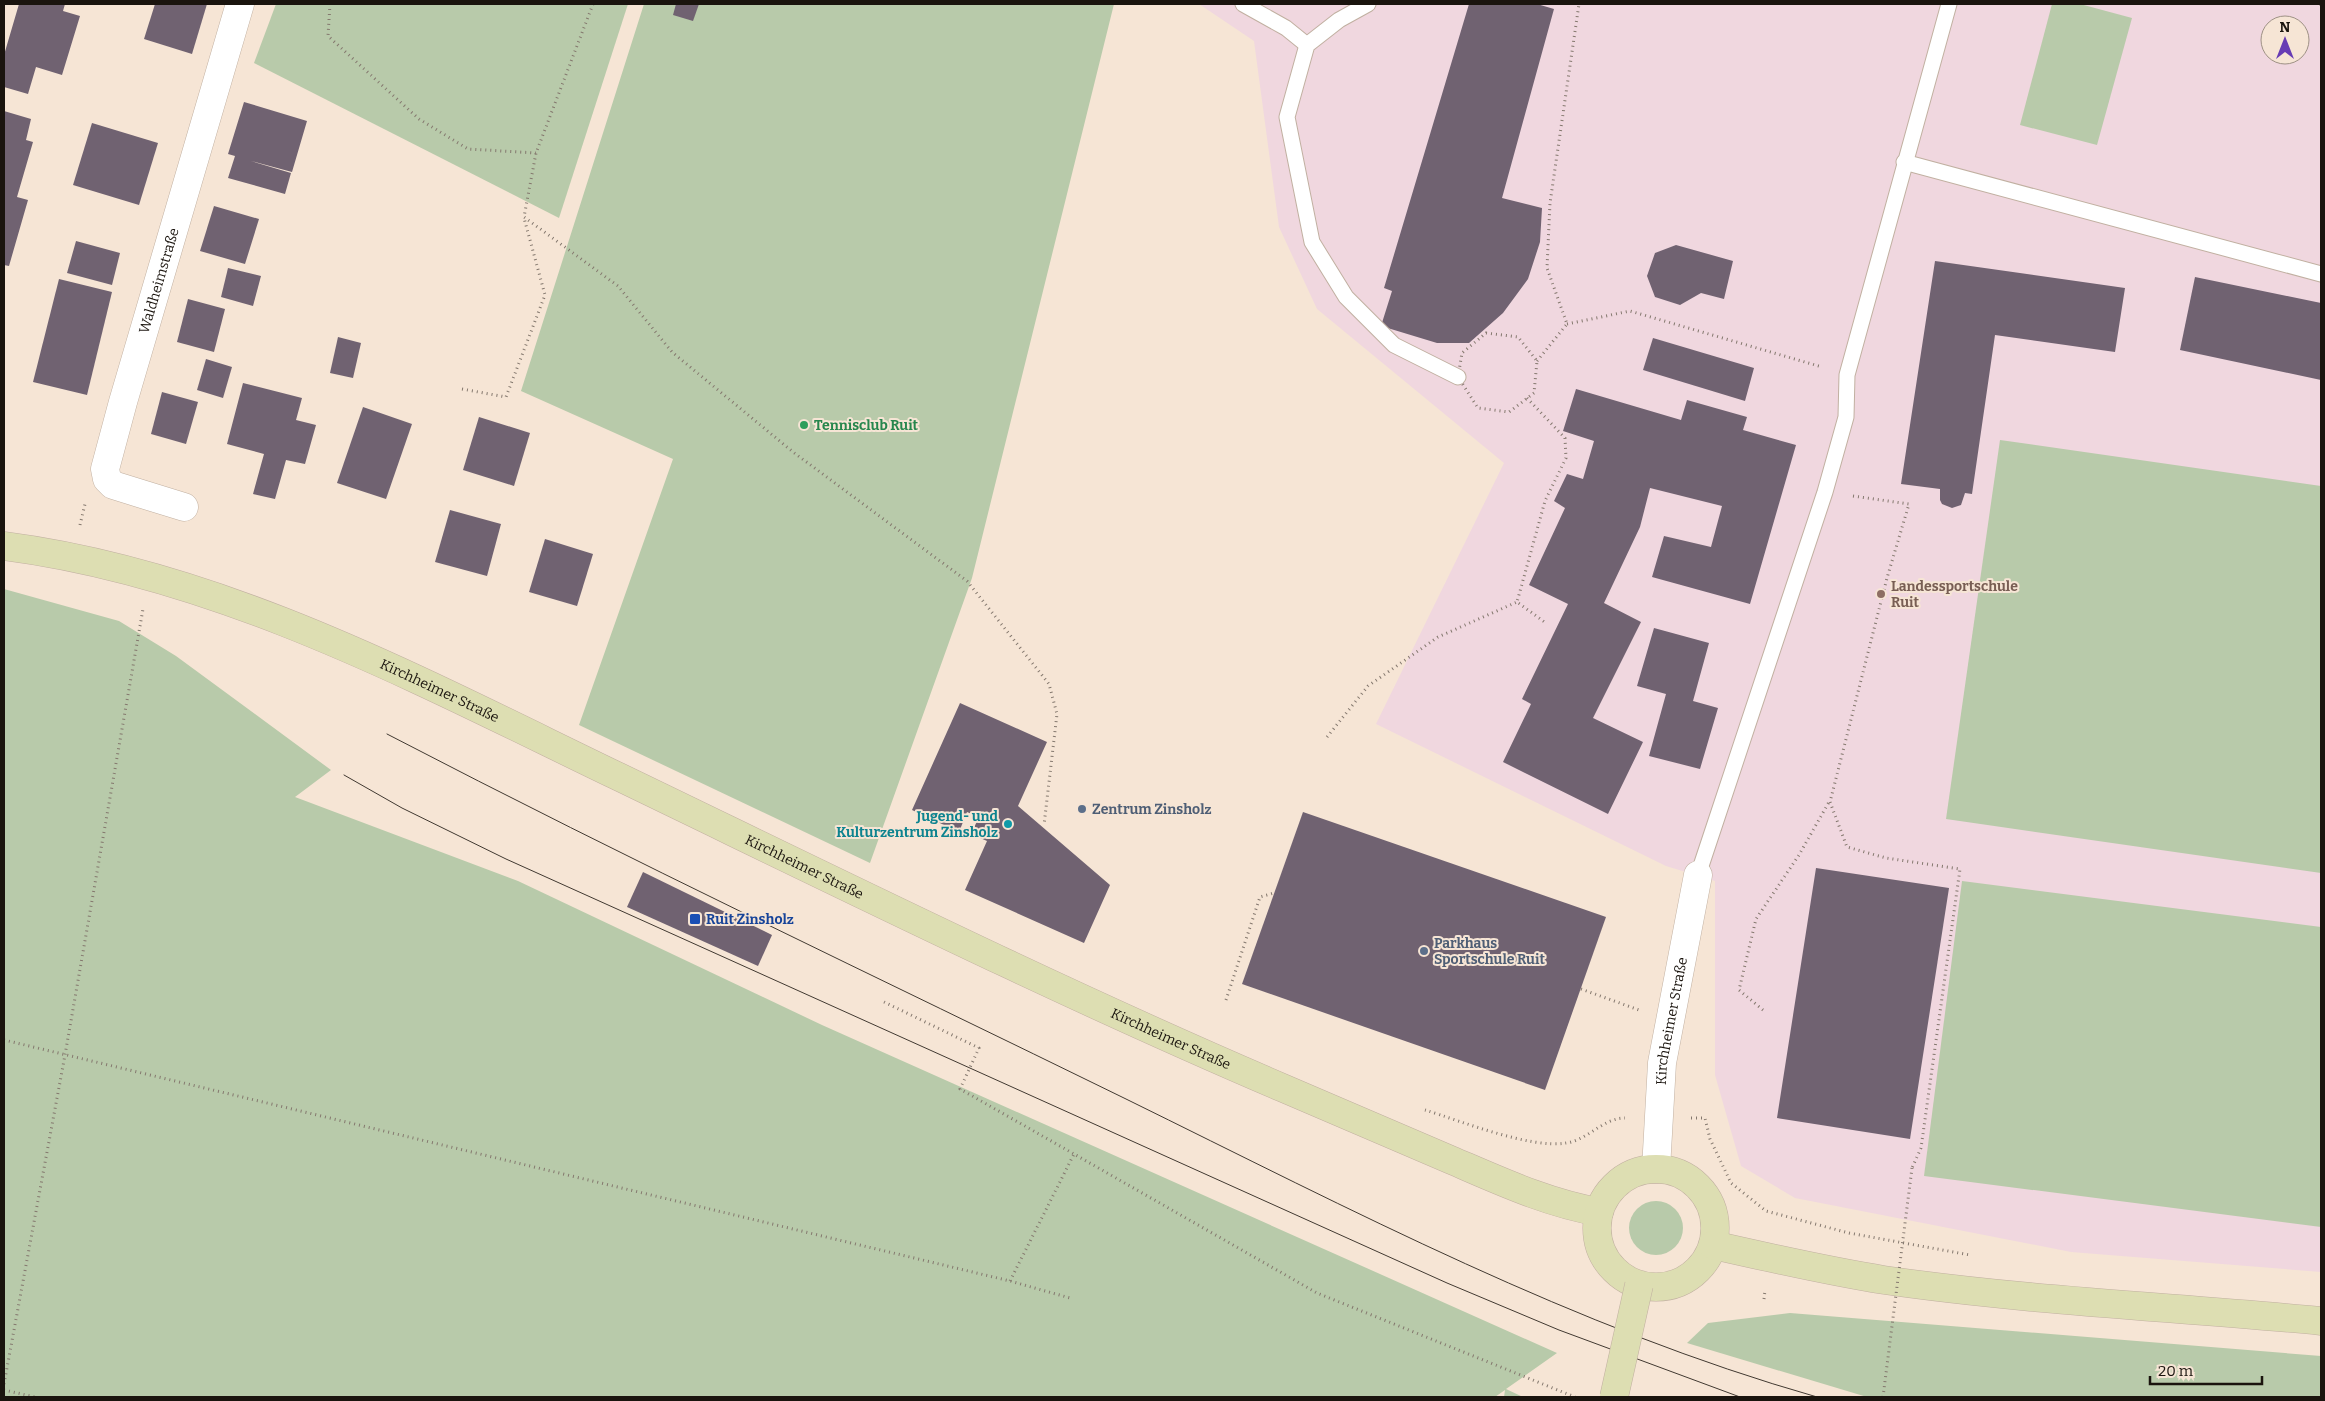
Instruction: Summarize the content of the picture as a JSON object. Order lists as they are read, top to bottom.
{
  "streets": {
    "main road": ["Kirchheimer Straße"],
    "street": ["Waldheimstraße"]
  },
  "places": {
    "other": [
      "Tennisclub Ruit",
      "Landessportschule Ruit",
      "Zentrum Zinsholz",
      "Jugend- und Kulturzentrum Zinsholz",
      "Parkhaus Sportschule Ruit"
    ],
    "transit": ["Ruit Zinsholz"]
  },
  "scale_bar": "20 m",
  "north": "top"
}
